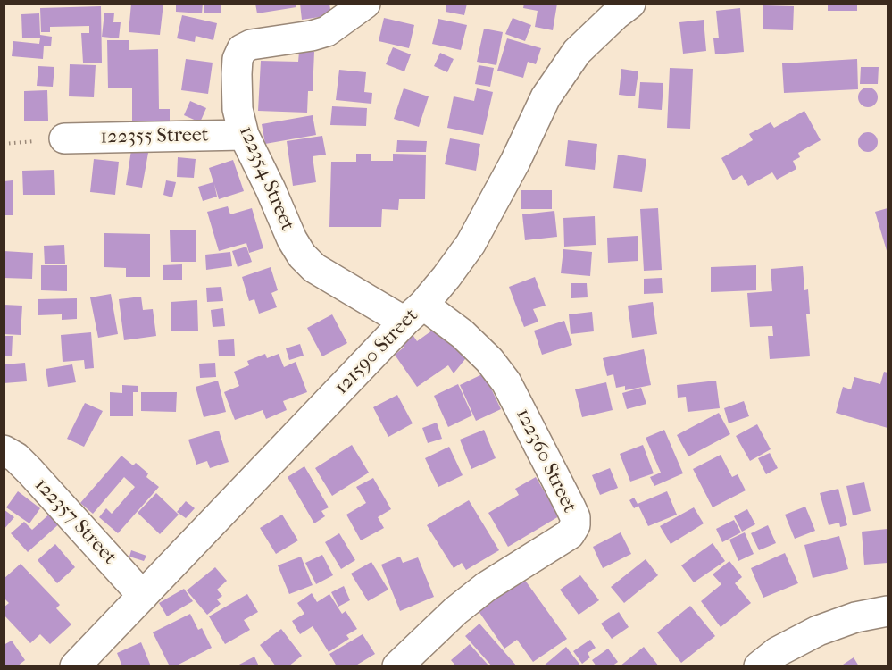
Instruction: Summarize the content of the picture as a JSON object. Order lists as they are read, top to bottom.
{
  "streets": {
    "street": [
      "122355 Street",
      "122354 Street",
      "121590 Street",
      "122360 Street",
      "122357 Street"
    ]
  },
  "crossings": [
    ["122355 Street", "122354 Street"],
    ["122354 Street", "121590 Street"],
    ["122354 Street", "122360 Street"],
    ["121590 Street", "122360 Street"],
    ["121590 Street", "122357 Street"]
  ]
}
